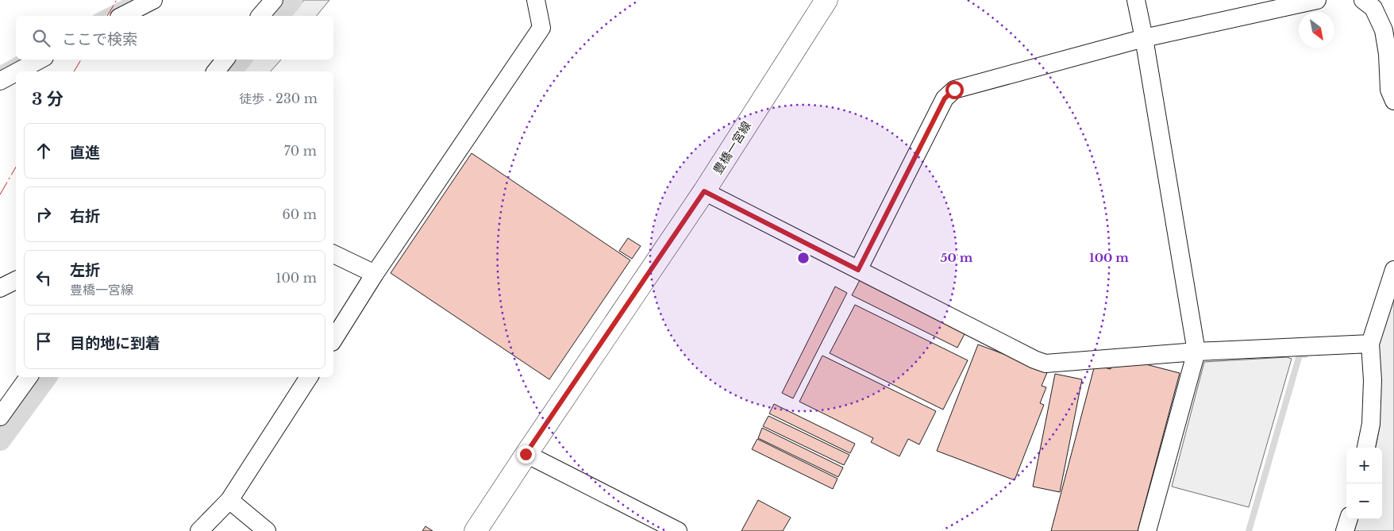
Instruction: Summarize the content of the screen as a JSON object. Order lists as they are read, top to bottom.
{
  "streets": {
    "main road": ["豊橋一宮線"]
  },
  "north": "bottom right",
  "page": {
    "search": "ここで検索",
    "heading": ["3 分", "徒歩 · 230 m"],
    "list": [
      ["直進", "70 m"],
      ["右折", "60 m"],
      ["左折", "豊橋一宮線", "100 m"],
      "目的地に到着"
    ],
    "map_buttons": ["+", "−"]
  },
  "rings": ["50 m", "100 m"]
}
